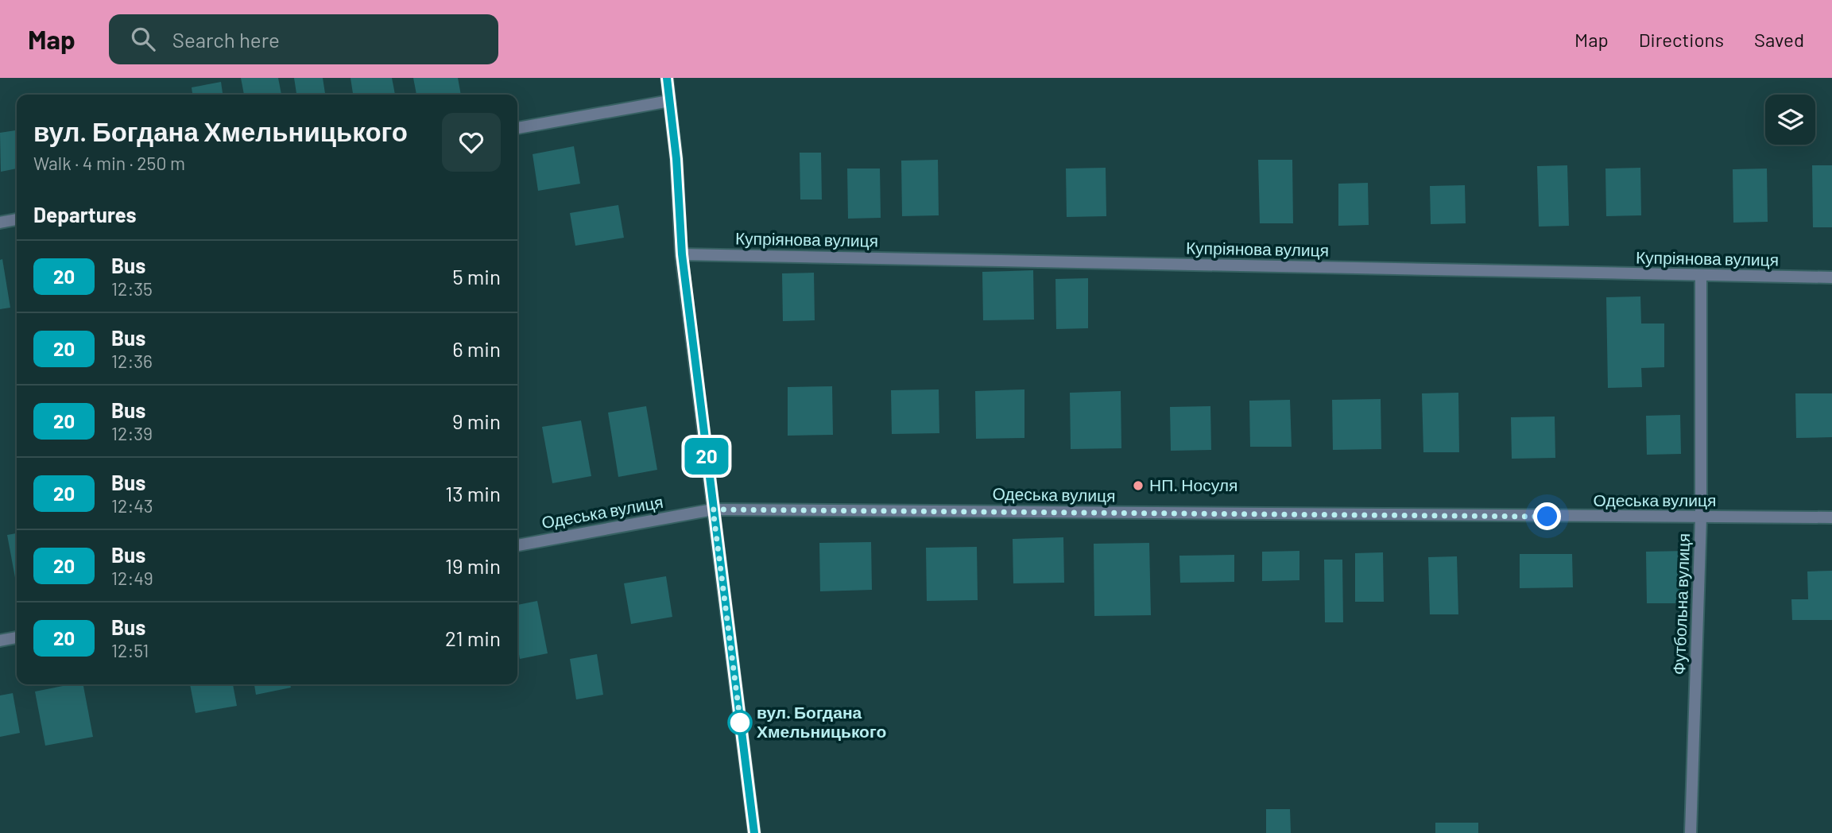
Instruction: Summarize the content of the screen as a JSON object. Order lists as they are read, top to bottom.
{
  "streets": {
    "street": ["Купріянова вулиця", "Одеська вулиця", "Футбольна вулиця"]
  },
  "crossings": [
    ["Купріянова вулиця", "Футбольна вулиця"],
    ["Одеська вулиця", "Футбольна вулиця"]
  ],
  "places": ["НП. Носуля", "вул. Богдана Хмельницького"],
  "lines": ["bus line 20"],
  "page": {
    "header": "Map",
    "search": "Search here",
    "nav": ["Map", "Directions", "Saved"],
    "on_map": "20",
    "heading": [
      ["вул. Богдана Хмельницького", "Walk · 4 min · 250 m"],
      "Departures"
    ],
    "list": [
      {
        "mark": "20",
        "name": "Bus",
        "note": "12:35",
        "value": "5 min"
      },
      {
        "mark": "20",
        "name": "Bus",
        "note": "12:36",
        "value": "6 min"
      },
      {
        "mark": "20",
        "name": "Bus",
        "note": "12:39",
        "value": "9 min"
      },
      {
        "mark": "20",
        "name": "Bus",
        "note": "12:43",
        "value": "13 min"
      },
      {
        "mark": "20",
        "name": "Bus",
        "note": "12:49",
        "value": "19 min"
      },
      {
        "mark": "20",
        "name": "Bus",
        "note": "12:51",
        "value": "21 min"
      }
    ]
  }
}
